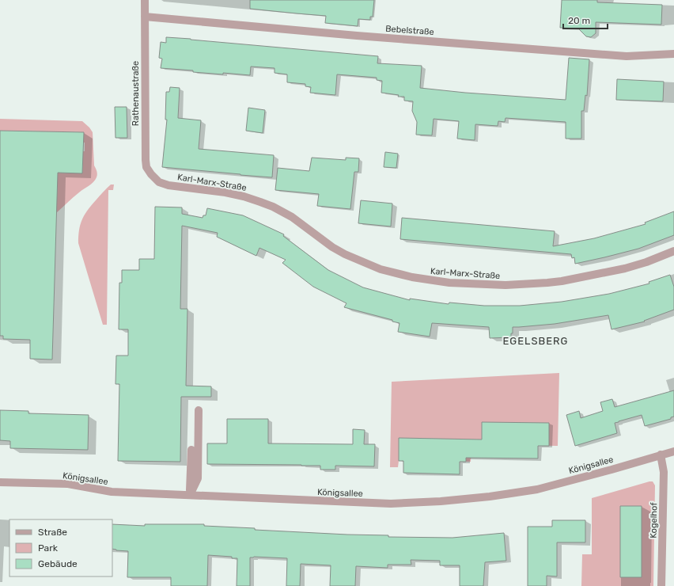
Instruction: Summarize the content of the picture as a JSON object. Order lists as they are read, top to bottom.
{
  "streets": {
    "street": [
      "Bebelstraße",
      "Rathenaustraße",
      "Karl-Marx-Straße",
      "Königsallee",
      "Kogelhof"
    ]
  },
  "crossings": [
    ["Bebelstraße", "Rathenaustraße"],
    ["Rathenaustraße", "Karl-Marx-Straße"],
    ["Königsallee", "Kogelhof"]
  ],
  "districts": ["EGELSBERG"],
  "legend": ["Straße", "Park", "Gebäude"],
  "scale_bar": "20 m"
}
